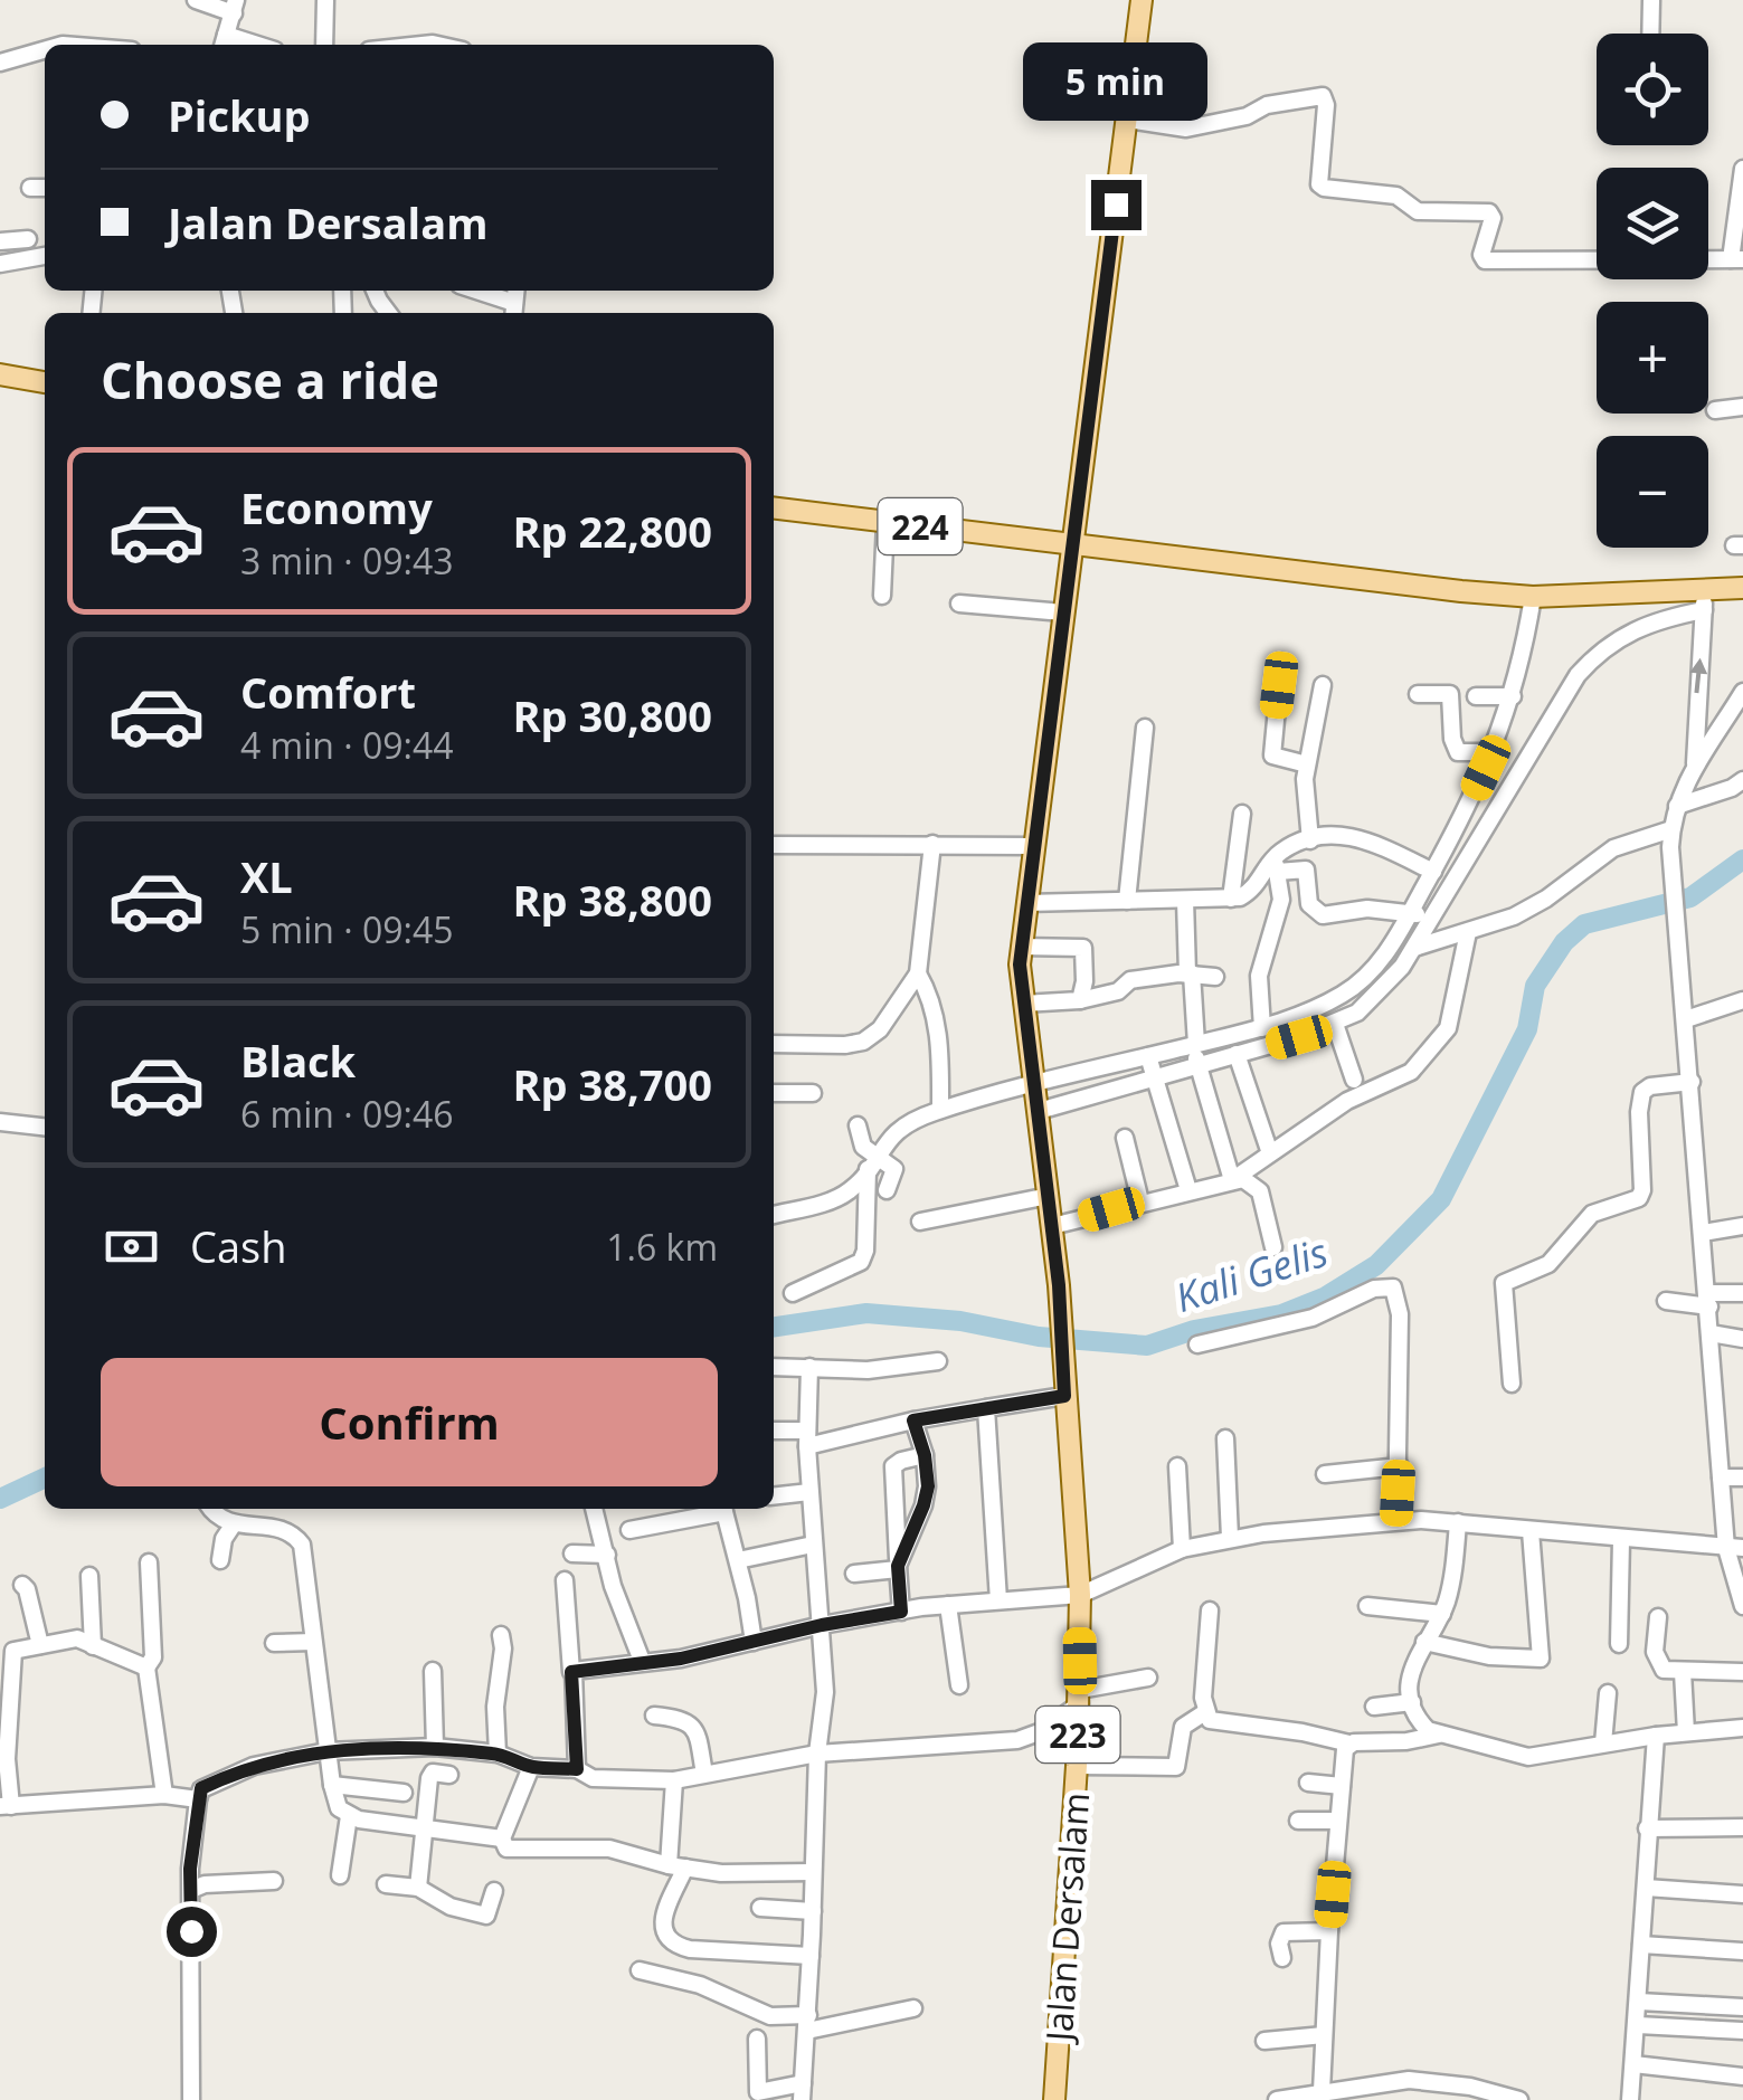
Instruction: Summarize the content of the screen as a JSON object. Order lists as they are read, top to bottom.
{
  "streets": {
    "main road": ["224", "223", "Jalan Dersalam"]
  },
  "crossings": [
    ["224", "Jalan Dersalam"]
  ],
  "water": ["Kali Gelis"],
  "page": {
    "map_buttons": ["+", "−"],
    "bubble": "5 min",
    "banner": ["Pickup", "Jalan Dersalam"],
    "heading": "Choose a ride",
    "list": [
      {
        "name": "Economy",
        "note": "3 min · 09:43",
        "value": "Rp 22,800"
      },
      {
        "name": "Comfort",
        "note": "4 min · 09:44",
        "value": "Rp 30,800"
      },
      {
        "name": "XL",
        "note": "5 min · 09:45",
        "value": "Rp 38,800"
      },
      {
        "name": "Black",
        "note": "6 min · 09:46",
        "value": "Rp 38,700"
      }
    ],
    "pay": ["Cash", "1.6 km"],
    "buttons": "Confirm"
  }
}
